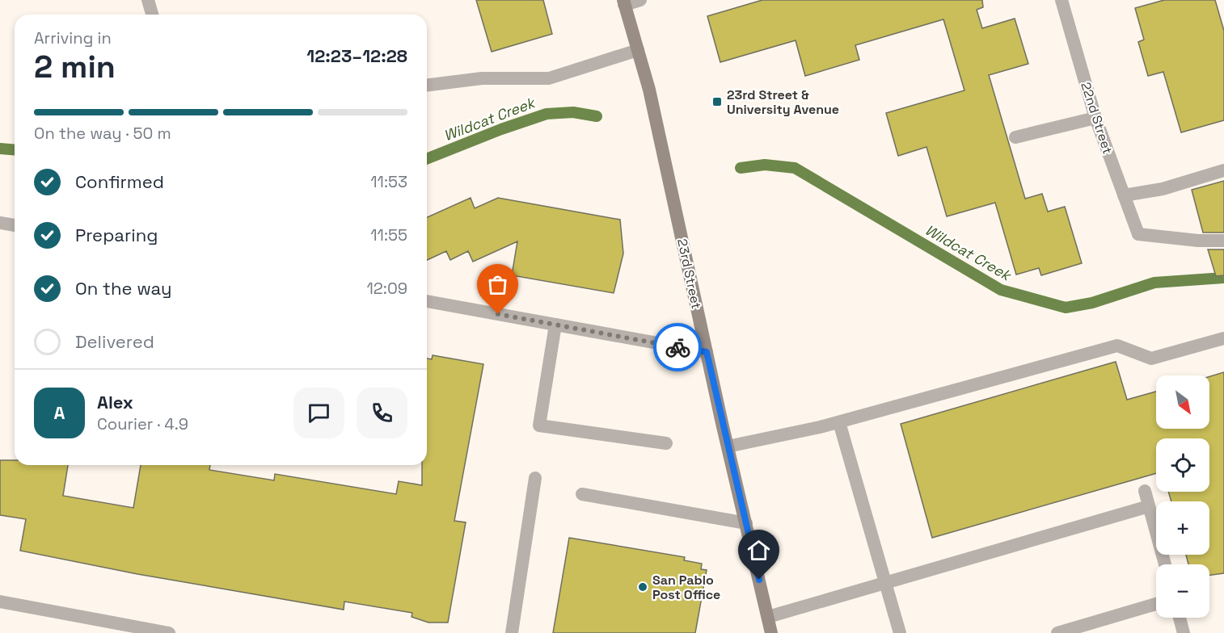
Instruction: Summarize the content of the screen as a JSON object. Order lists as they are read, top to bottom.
{
  "streets": {
    "main road": ["23rd Street"],
    "street": ["22nd Street"]
  },
  "water": ["Wildcat Creek"],
  "places": {
    "transit": ["23rd Street & University Avenue"],
    "other": ["San Pablo Post Office"]
  },
  "north": "bottom right",
  "page": {
    "heading": ["2 min", "Arriving in", "12:23–12:28"],
    "panel": ["Alex", "Courier · 4.9"],
    "bar": "On the way · 50 m",
    "list": [
      ["Confirmed", "11:53"],
      ["Preparing", "11:55"],
      ["On the way", "12:09"],
      "Delivered"
    ],
    "map_buttons": ["+", "−"],
    "round": "A"
  }
}
